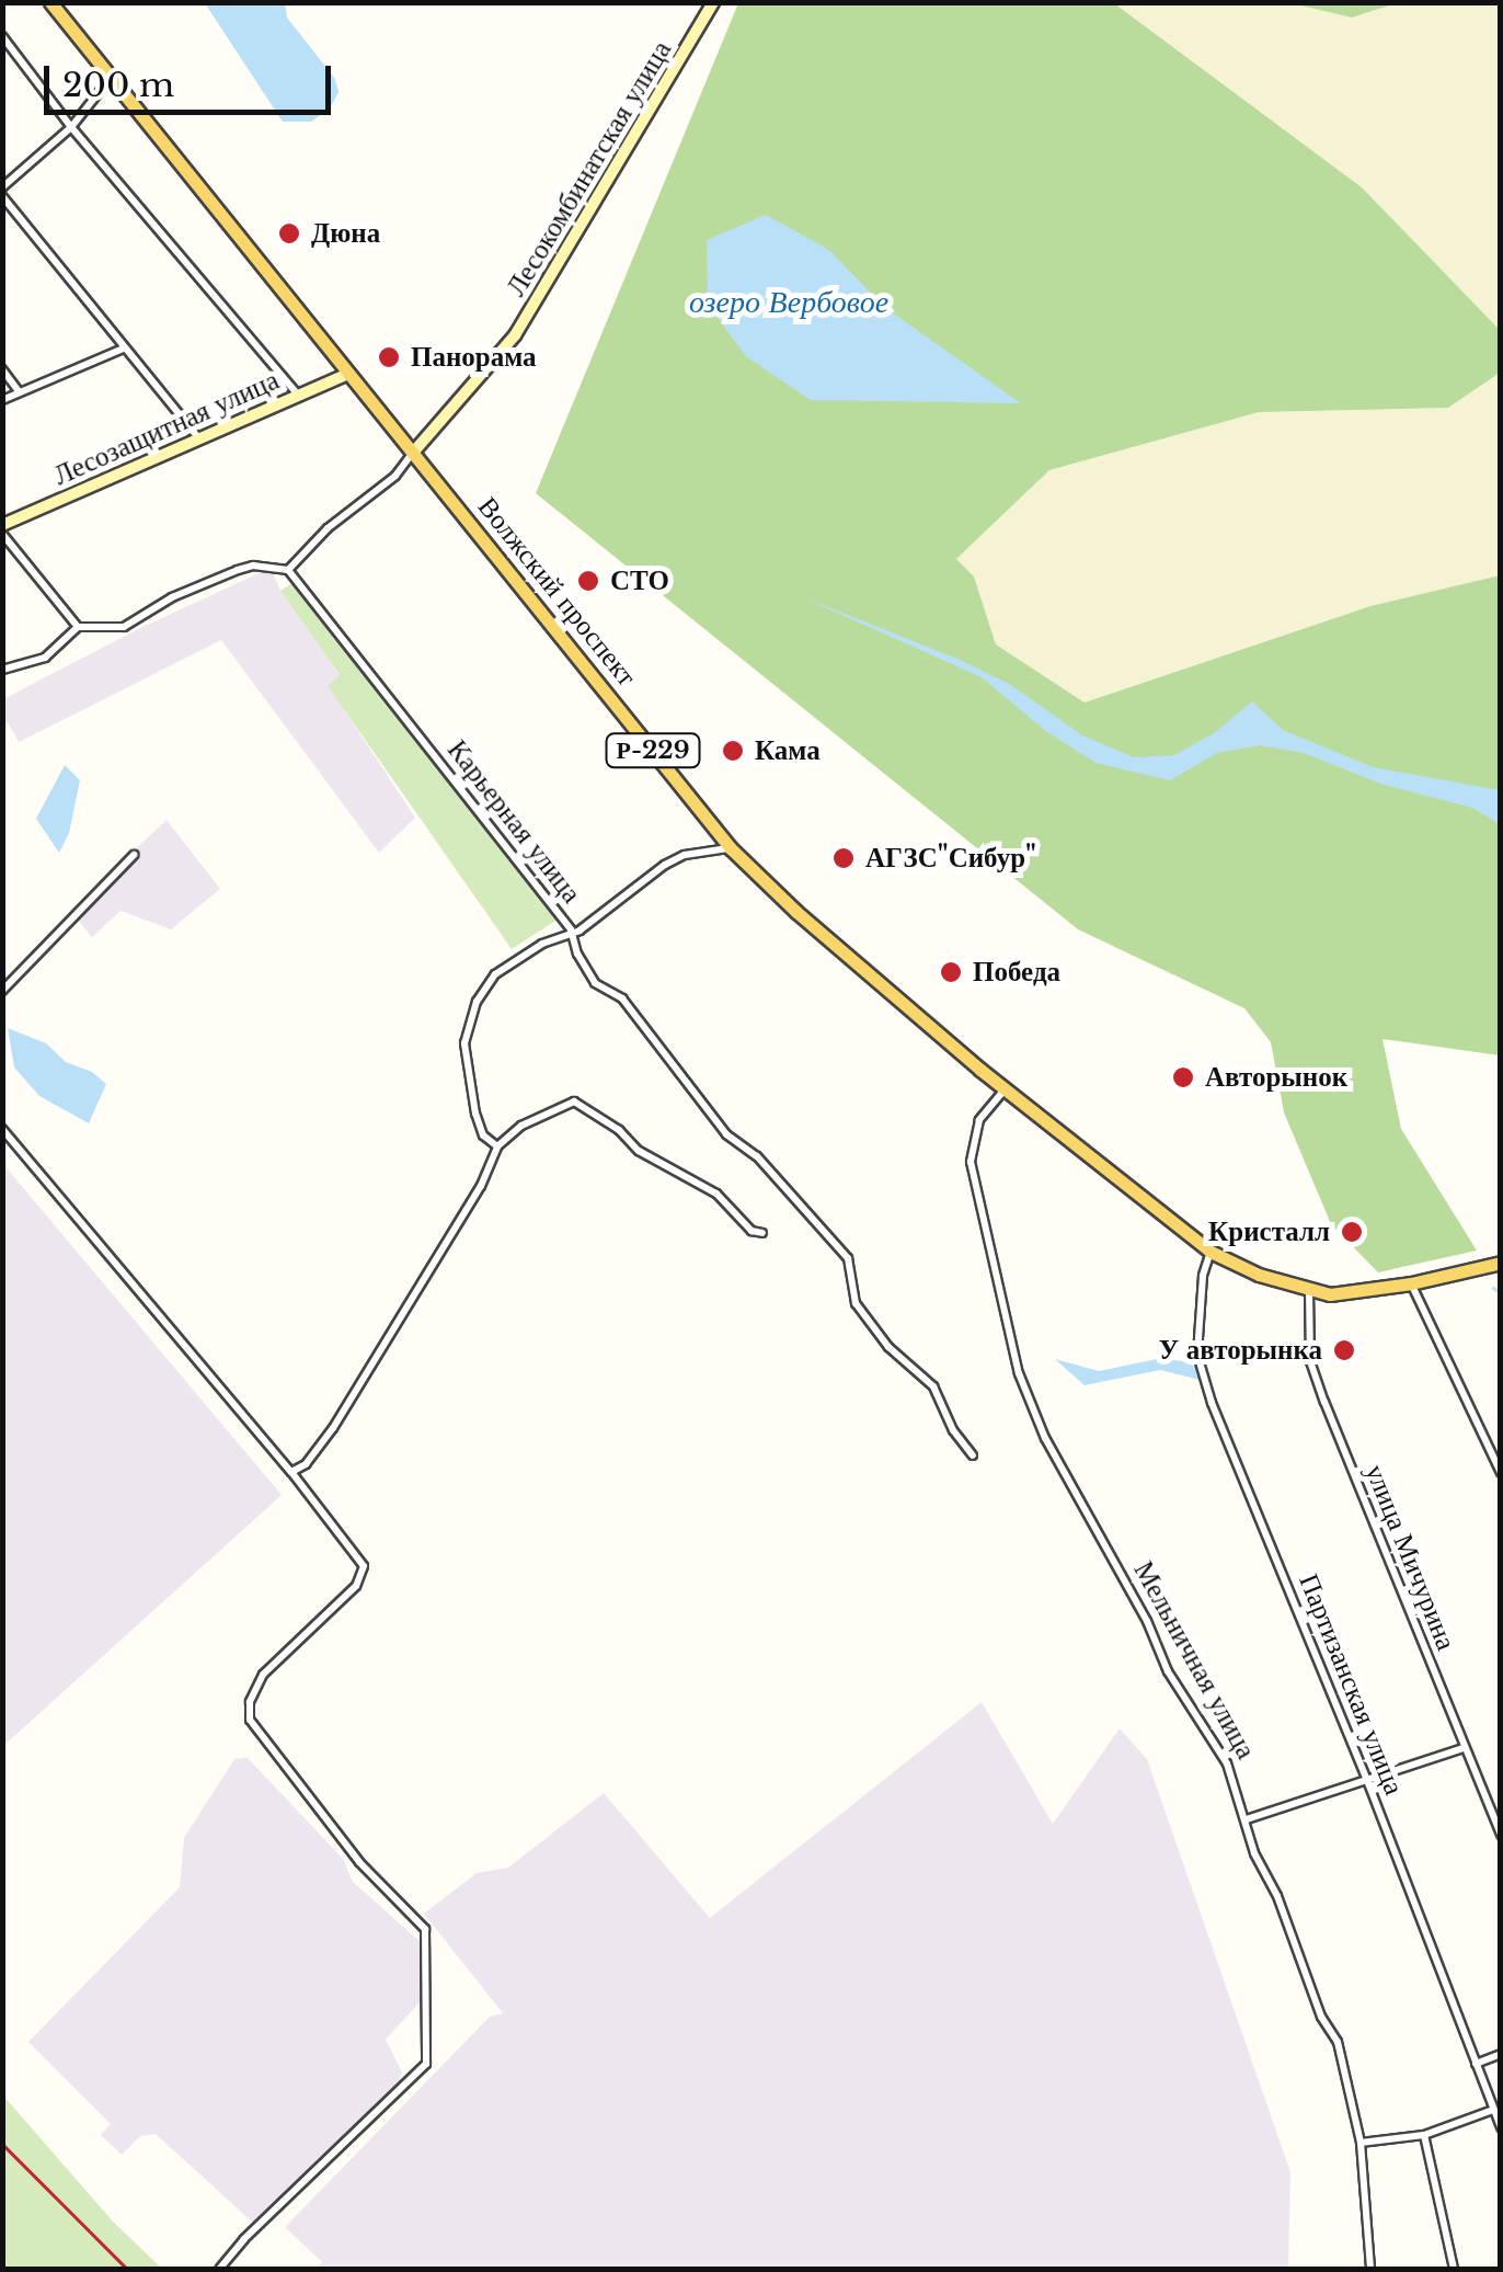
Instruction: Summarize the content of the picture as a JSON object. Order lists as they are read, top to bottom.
{
  "streets": {
    "main road": ["Волжский проспект", "Р-229"],
    "street": [
      "Лесокомбинатская улица",
      "Лесозащитная улица",
      "Карьерная улица",
      "улица Мичурина",
      "Мельничная улица",
      "Партизанская улица"
    ]
  },
  "crossings": [
    ["Лесокомбинатская улица", "Волжский проспект"],
    ["Лесозащитная улица", "Волжский проспект"],
    ["Волжский проспект", "улица Мичурина"],
    ["Волжский проспект", "Мельничная улица"],
    ["Волжский проспект", "Партизанская улица"]
  ],
  "water": ["озеро Вербовое"],
  "places": [
    "Дюна",
    "Панорама",
    "СТО",
    "Кама",
    "АГЗС\"Сибур\"",
    "Победа",
    "Авторынок",
    "Кристалл",
    "У авторынка"
  ],
  "scale_bar": "200 m"
}
